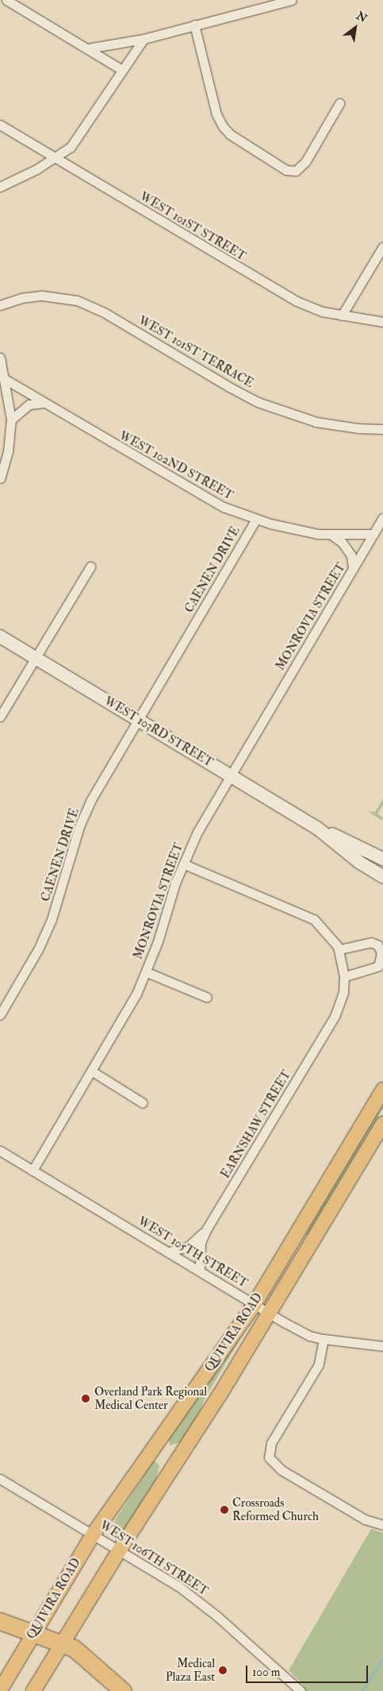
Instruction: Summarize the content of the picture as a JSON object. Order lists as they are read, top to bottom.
{
  "streets": {
    "main road": ["WEST 103RD STREET", "QUIVIRA ROAD"],
    "street": [
      "WEST 101ST STREET",
      "WEST 101ST TERRACE",
      "WEST 102ND STREET",
      "CAENEN DRIVE",
      "MONROVIA STREET",
      "EARNSHAW STREET",
      "WEST 105TH STREET",
      "WEST 106TH STREET"
    ]
  },
  "crossings": [
    ["WEST 102ND STREET", "CAENEN DRIVE"],
    ["WEST 102ND STREET", "MONROVIA STREET"],
    ["CAENEN DRIVE", "WEST 103RD STREET"],
    ["MONROVIA STREET", "WEST 103RD STREET"],
    ["MONROVIA STREET", "WEST 105TH STREET"],
    ["EARNSHAW STREET", "WEST 105TH STREET"],
    ["WEST 105TH STREET", "QUIVIRA ROAD"],
    ["QUIVIRA ROAD", "WEST 106TH STREET"]
  ],
  "places": ["Overland Park Regional Medical Center", "Crossroads Reformed Church", "Medical Plaza East"],
  "scale_bar": "100 m",
  "north": "top right"
}
